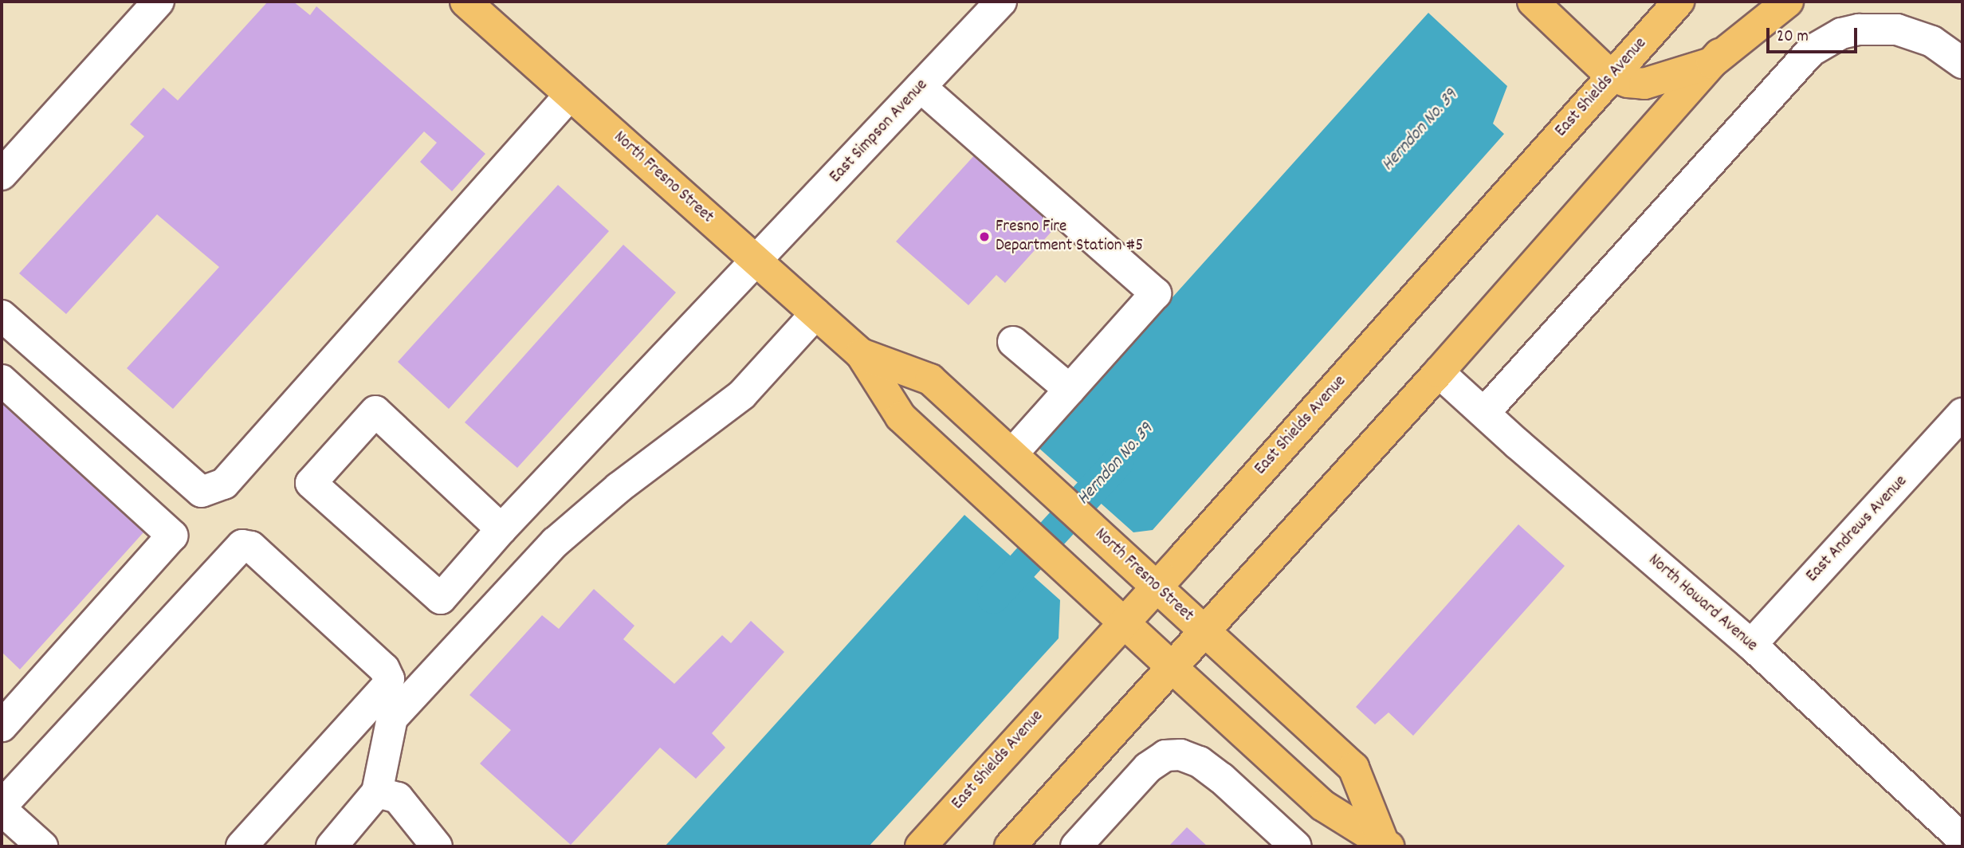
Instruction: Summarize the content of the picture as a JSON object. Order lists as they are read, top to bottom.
{
  "streets": {
    "main road": ["East Shields Avenue", "North Fresno Street"],
    "street": ["East Simpson Avenue", "East Andrews Avenue", "North Howard Avenue"]
  },
  "crossings": [
    ["East Shields Avenue", "North Fresno Street"],
    ["East Simpson Avenue", "North Fresno Street"],
    ["East Andrews Avenue", "North Howard Avenue"]
  ],
  "water": ["Herndon No. 39"],
  "places": ["Fresno Fire Department Station #5"],
  "scale_bar": "20 m"
}
